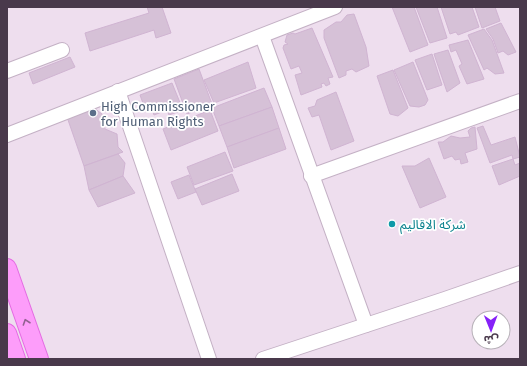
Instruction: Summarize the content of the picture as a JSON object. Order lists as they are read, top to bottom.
{
  "places": ["High Commissioner for Human Rights", "شركة الاقاليم"],
  "north": "bottom"
}
